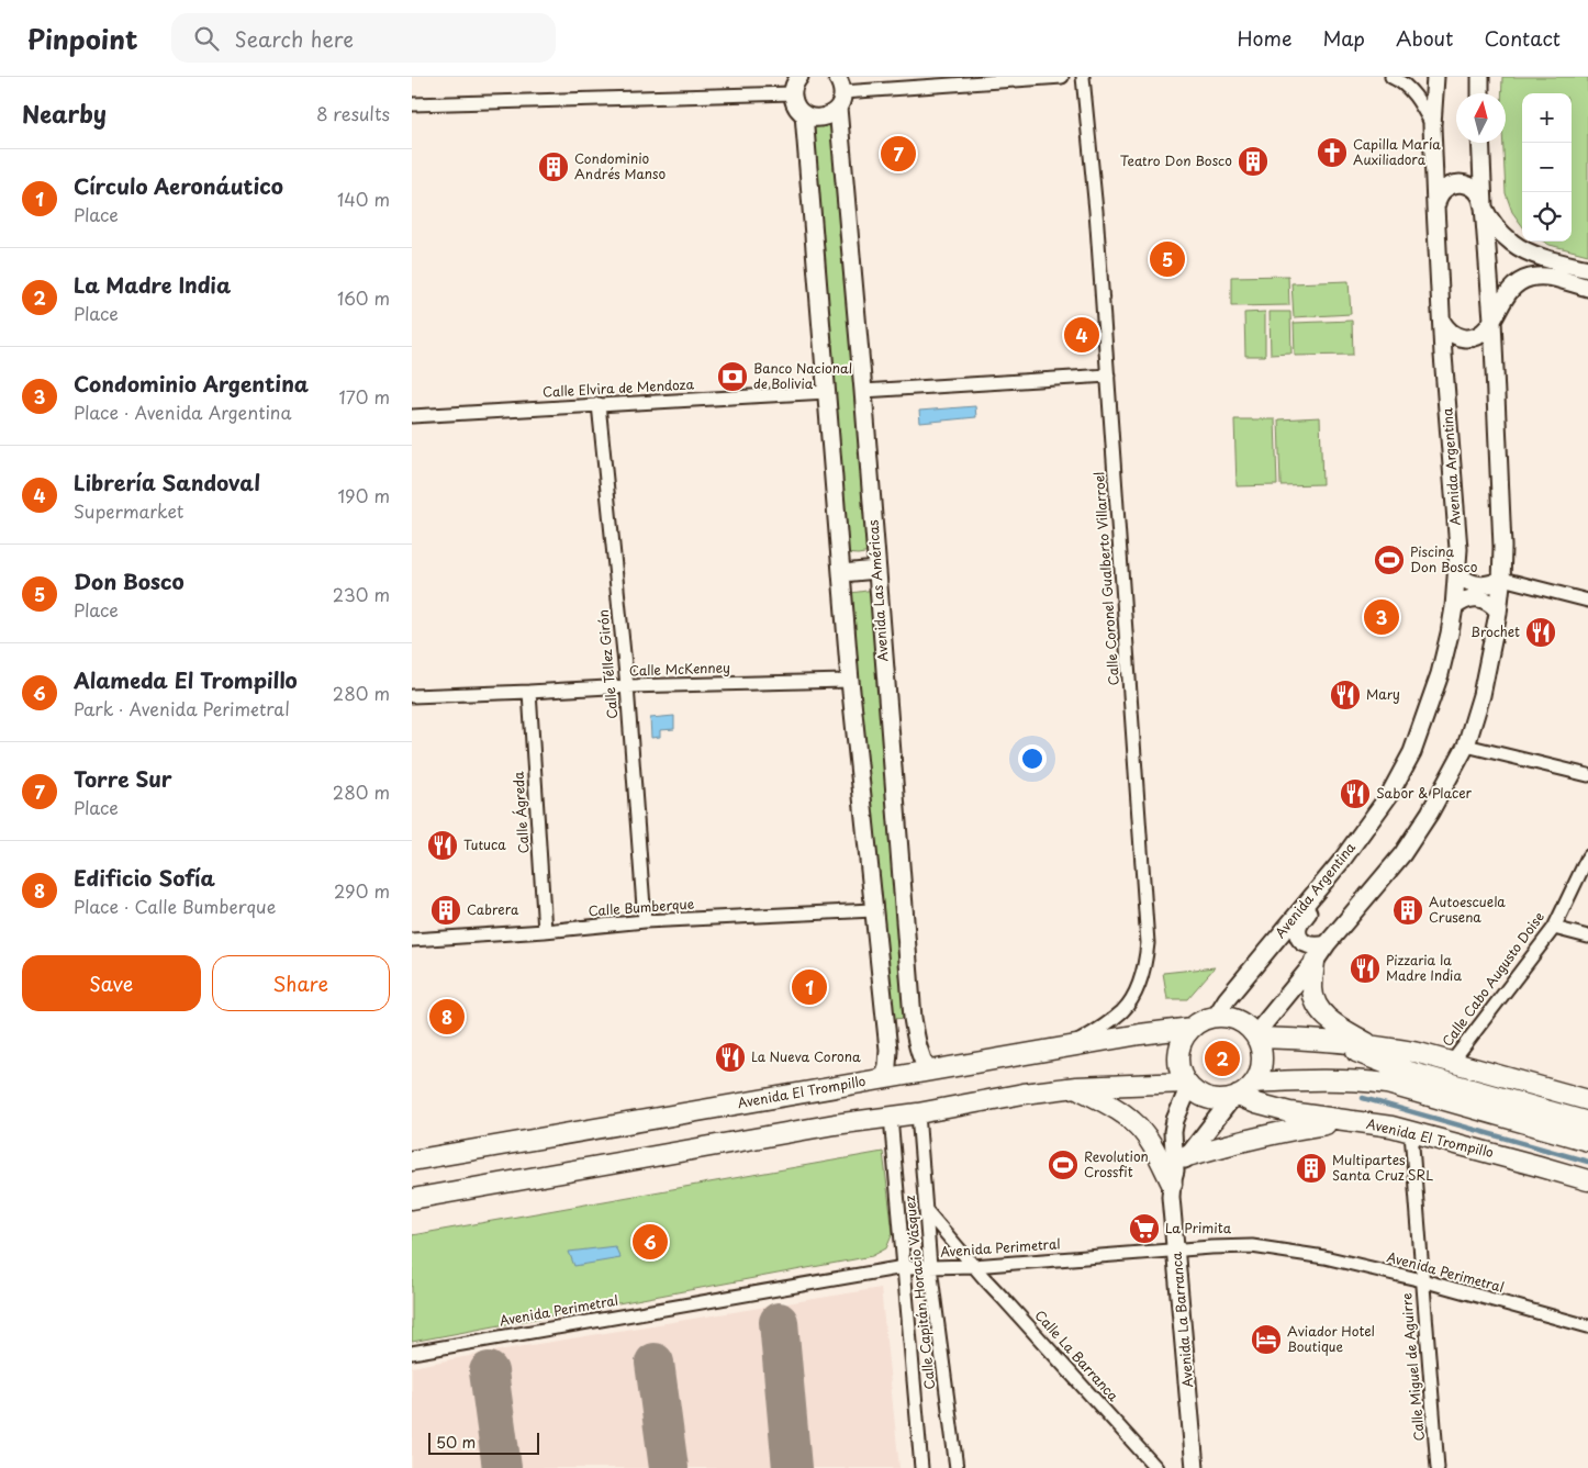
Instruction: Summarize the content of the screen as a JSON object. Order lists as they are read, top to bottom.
{
  "streets": {
    "main road": ["Avenida El Trompillo"],
    "street": [
      "Calle Elvira de Mendoza",
      "Avenida Argentina",
      "Calle Coronel Gualberto Villarroel",
      "Avenida Las Américas",
      "Calle Téllez Girón",
      "Calle McKenney",
      "Calle Ágreda",
      "Calle Bumberque",
      "Calle Cabo Augusto Doise",
      "Avenida Perimetral",
      "Calle Capitán Horacio Vásquez",
      "Avenida La Barranca",
      "Calle La Barranca",
      "Calle Miguel de Aguirre"
    ]
  },
  "crossings": [
    ["Calle Elvira de Mendoza", "Calle Téllez Girón"],
    ["Avenida Argentina", "Avenida El Trompillo"],
    ["Avenida Argentina", "Avenida La Barranca"],
    ["Calle Coronel Gualberto Villarroel", "Avenida El Trompillo"],
    ["Avenida Las Américas", "Avenida El Trompillo"],
    ["Calle Téllez Girón", "Calle McKenney"],
    ["Calle Téllez Girón", "Calle Bumberque"],
    ["Calle McKenney", "Calle Ágreda"],
    ["Calle Ágreda", "Calle Bumberque"],
    ["Avenida El Trompillo", "Avenida La Barranca"],
    ["Avenida El Trompillo", "Calle Miguel de Aguirre"],
    ["Avenida Perimetral", "Calle Capitán Horacio Vásquez"],
    ["Avenida Perimetral", "Avenida La Barranca"],
    ["Avenida Perimetral", "Calle La Barranca"],
    ["Avenida Perimetral", "Calle Miguel de Aguirre"],
    ["Calle Capitán Horacio Vásquez", "Calle La Barranca"]
  ],
  "places": {
    "church": ["Capilla María Auxiliadora"],
    "building": [
      "Teatro Don Bosco",
      "Condominio Andrés Manso",
      "Cabrera",
      "Autoescuela Crusena",
      "Multipartes Santa Cruz SRL"
    ],
    "bank": ["Banco Nacional de Bolivia"],
    "sports": ["Piscina Don Bosco", "Revolution Crossfit"],
    "restaurant": [
      "Brochet",
      "Mary",
      "Sabor & Placer",
      "Tutuca",
      "Pizzaria la Madre India",
      "La Nueva Corona"
    ],
    "supermarket": ["La Primita"],
    "hotel": ["Aviador Hotel Boutique"]
  },
  "scale_bar": "50 m",
  "north": "top",
  "page": {
    "header": "Pinpoint",
    "search": "Search here",
    "nav": [
      "Home",
      "Map",
      "About",
      "Contact"
    ],
    "heading": ["Nearby", "8 results"],
    "map_buttons": ["+", "−"],
    "pins": [
      "7",
      "5",
      "4",
      "3",
      "1",
      "8",
      "2",
      "6"
    ],
    "list": [
      {
        "mark": "1",
        "name": "Círculo Aeronáutico",
        "note": "Place",
        "value": "140 m"
      },
      {
        "mark": "2",
        "name": "La Madre India",
        "note": "Place",
        "value": "160 m"
      },
      {
        "mark": "3",
        "name": "Condominio Argentina",
        "note": "Place · Avenida Argentina",
        "value": "170 m"
      },
      {
        "mark": "4",
        "name": "Librería Sandoval",
        "note": "Supermarket",
        "value": "190 m"
      },
      {
        "mark": "5",
        "name": "Don Bosco",
        "note": "Place",
        "value": "230 m"
      },
      {
        "mark": "6",
        "name": "Alameda El Trompillo",
        "note": "Park · Avenida Perimetral",
        "value": "280 m"
      },
      {
        "mark": "7",
        "name": "Torre Sur",
        "note": "Place",
        "value": "280 m"
      },
      {
        "mark": "8",
        "name": "Edificio Sofía",
        "note": "Place · Calle Bumberque",
        "value": "290 m"
      }
    ],
    "buttons": ["Save", "Share"],
    "scale": "50 m"
  }
}
